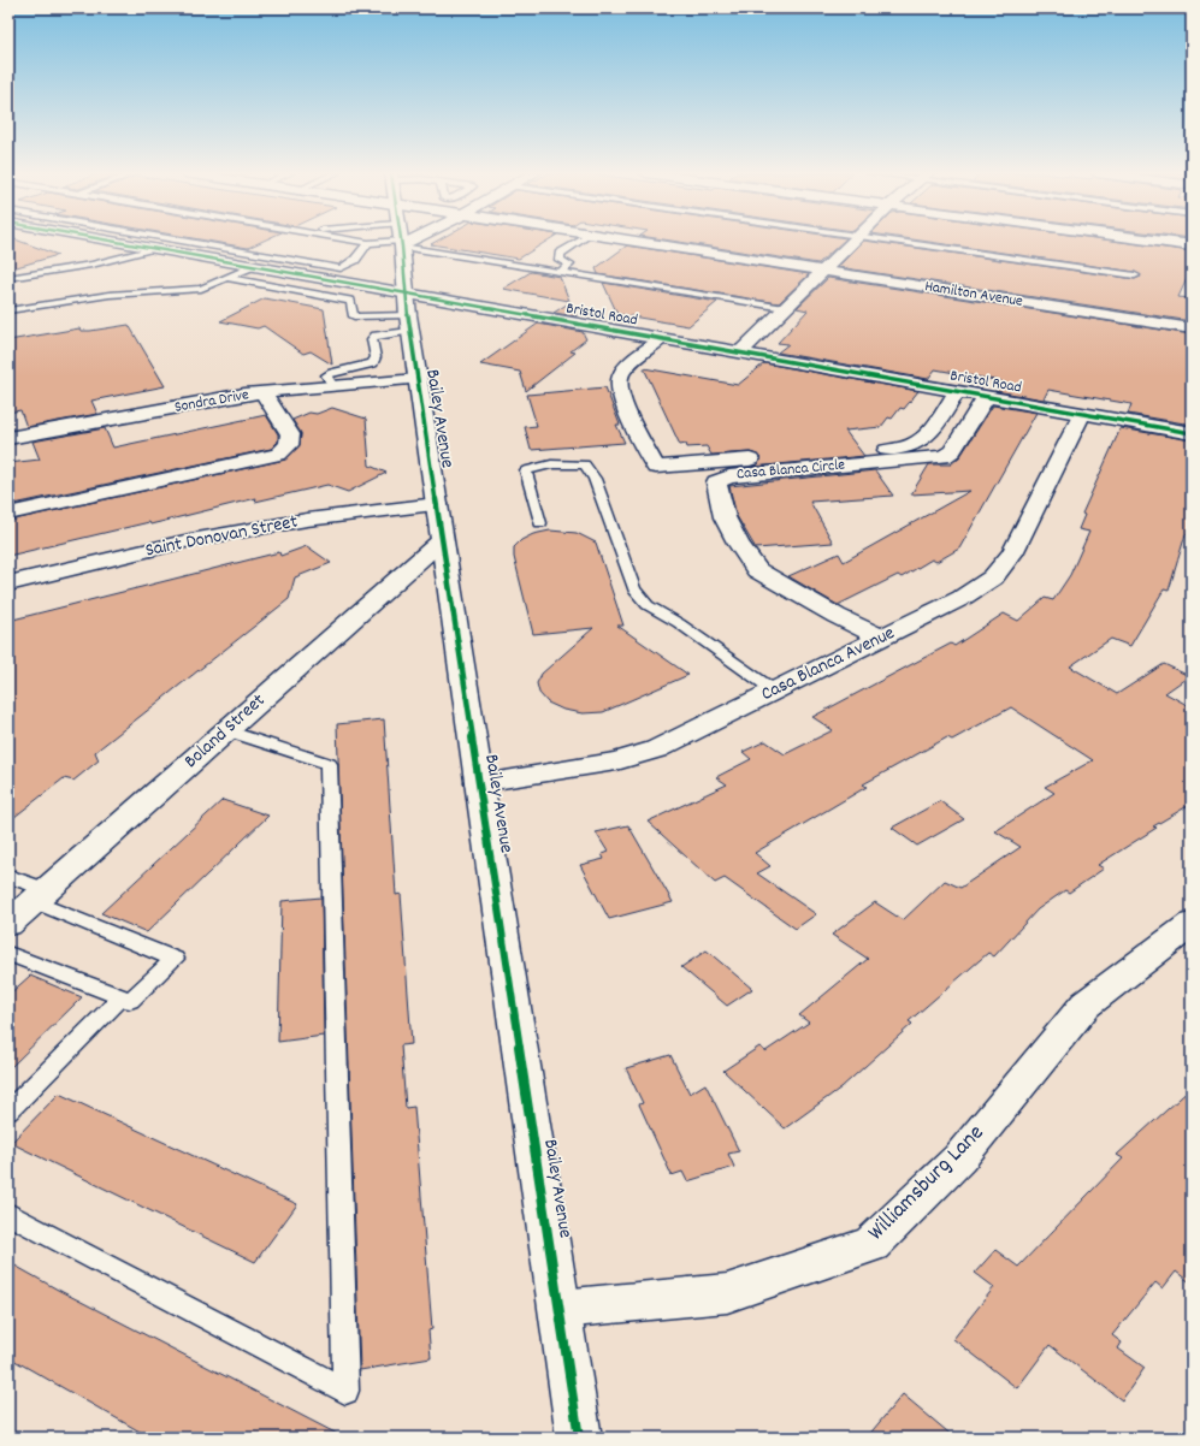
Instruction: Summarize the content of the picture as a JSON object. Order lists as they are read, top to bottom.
{
  "streets": {
    "street": [
      "Hamilton Avenue",
      "Bristol Road",
      "Sondra Drive",
      "Bailey Avenue",
      "Casa Blanca Circle",
      "Saint Donovan Street",
      "Casa Blanca Avenue",
      "Boland Street",
      "Williamsburg Lane"
    ]
  },
  "crossings": [
    ["Bristol Road", "Bailey Avenue"],
    ["Bristol Road", "Casa Blanca Circle"],
    ["Bristol Road", "Casa Blanca Avenue"],
    ["Sondra Drive", "Bailey Avenue"],
    ["Bailey Avenue", "Saint Donovan Street"],
    ["Bailey Avenue", "Casa Blanca Avenue"],
    ["Bailey Avenue", "Boland Street"],
    ["Bailey Avenue", "Williamsburg Lane"],
    ["Casa Blanca Circle", "Casa Blanca Avenue"]
  ]
}
